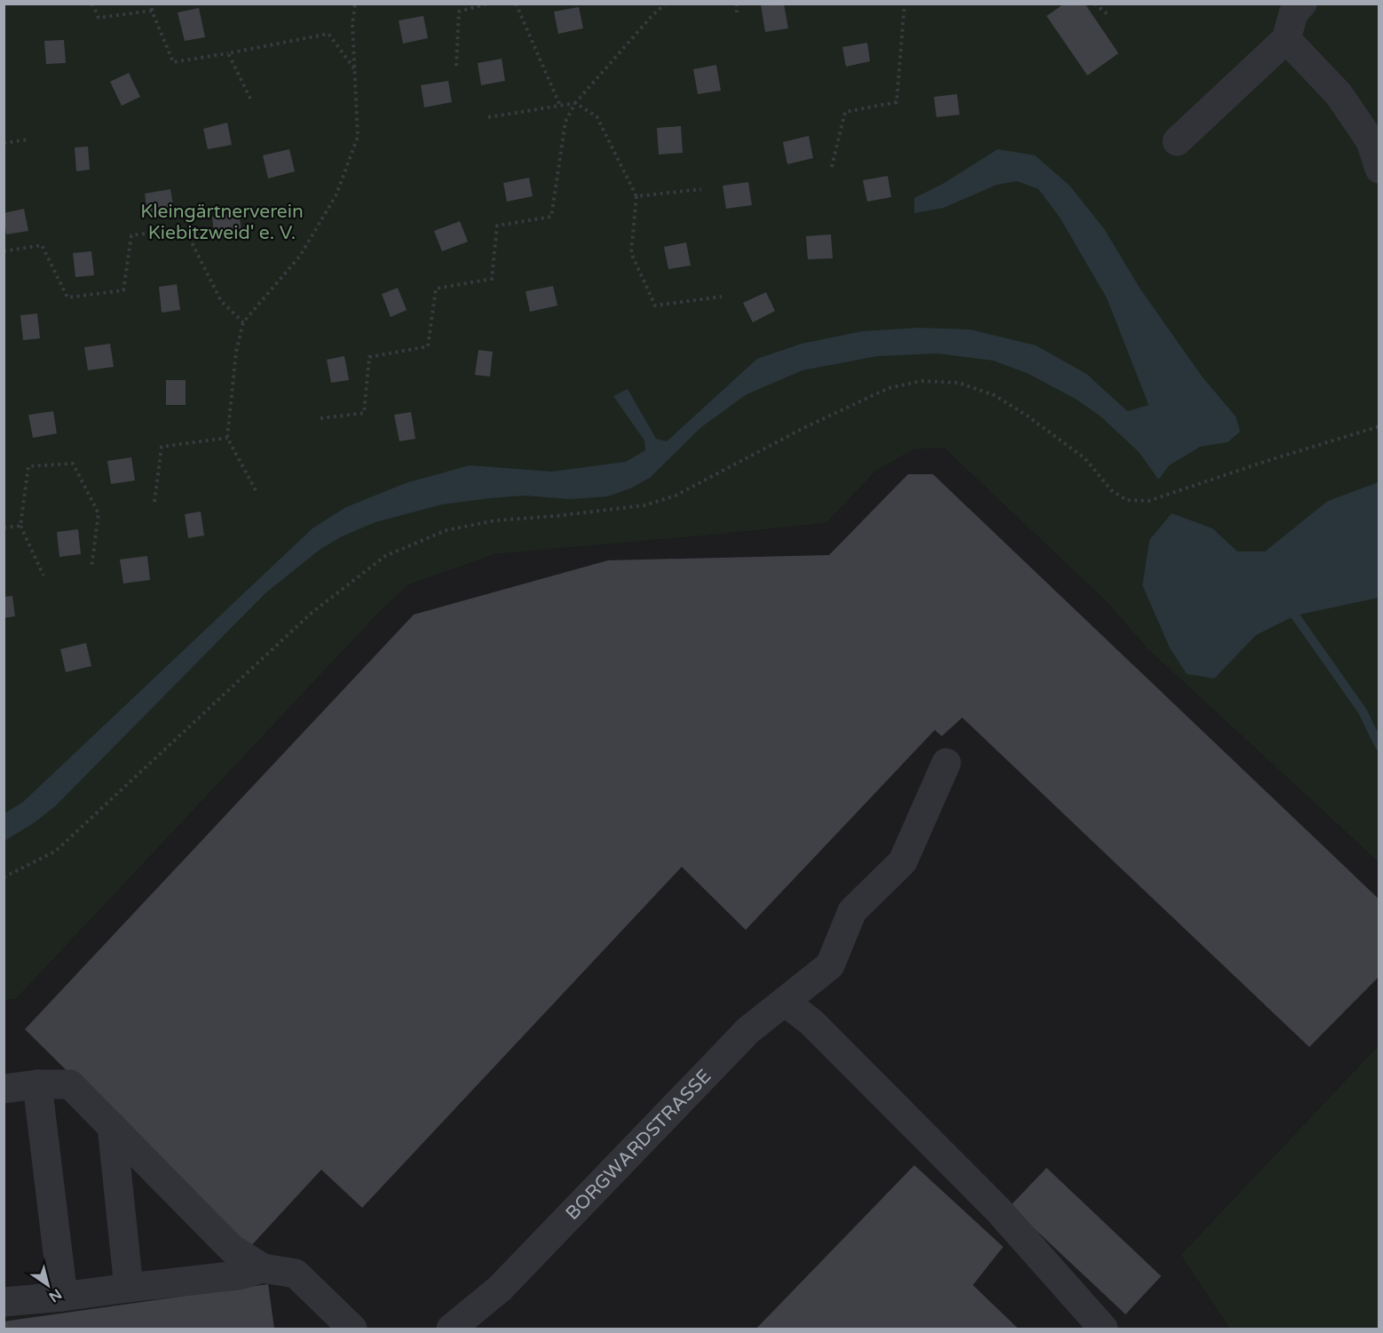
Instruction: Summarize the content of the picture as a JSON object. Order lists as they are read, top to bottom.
{
  "streets": {
    "street": ["BORGWARDSTRASSE"]
  },
  "parks": ["Kleingärtnerverein Kiebitzweid' e. V."],
  "north": "bottom right"
}
